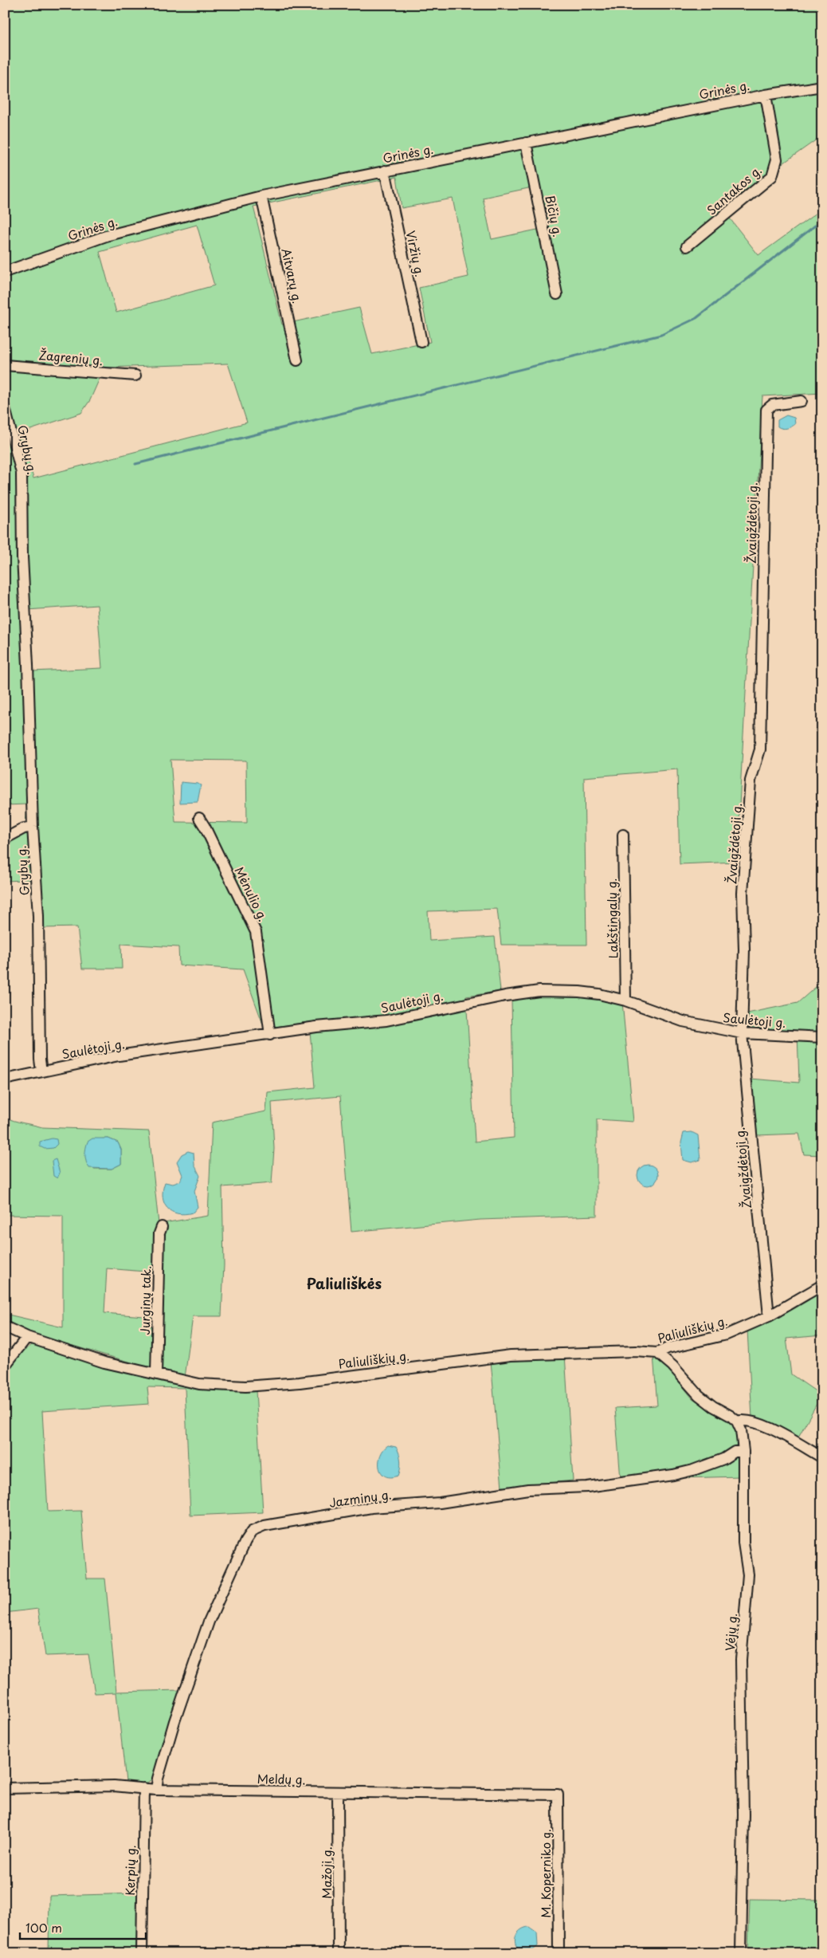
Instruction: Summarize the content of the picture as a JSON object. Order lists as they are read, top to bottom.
{
  "streets": {
    "street": [
      "Grinės g.",
      "Santakos g.",
      "Bičių g.",
      "Viržių g.",
      "Aitvarų g.",
      "Žagrenių g.",
      "Grybų g.",
      "Žvaigždėtoji g.",
      "Mėnulio g.",
      "Lakštingalų g.",
      "Saulėtoji g.",
      "Jurginų tak.",
      "Paliuliškių g.",
      "Jazminų g.",
      "Vėjų g.",
      "Meldų g.",
      "Kerpių g.",
      "Mažoji g.",
      "M. Koperniko g."
    ]
  },
  "crossings": [
    ["Grinės g.", "Santakos g."],
    ["Grinės g.", "Bičių g."],
    ["Grinės g.", "Viržių g."],
    ["Grinės g.", "Aitvarų g."],
    ["Grybų g.", "Saulėtoji g."],
    ["Žvaigždėtoji g.", "Saulėtoji g."],
    ["Žvaigždėtoji g.", "Paliuliškių g."],
    ["Mėnulio g.", "Saulėtoji g."],
    ["Lakštingalų g.", "Saulėtoji g."],
    ["Jurginų tak.", "Paliuliškių g."],
    ["Jazminų g.", "Vėjų g."],
    ["Jazminų g.", "Meldų g."],
    ["Meldų g.", "Kerpių g."],
    ["Meldų g.", "Mažoji g."],
    ["Meldų g.", "M. Koperniko g."]
  ],
  "districts": ["Paliuliškės"],
  "scale_bar": "100 m"
}
